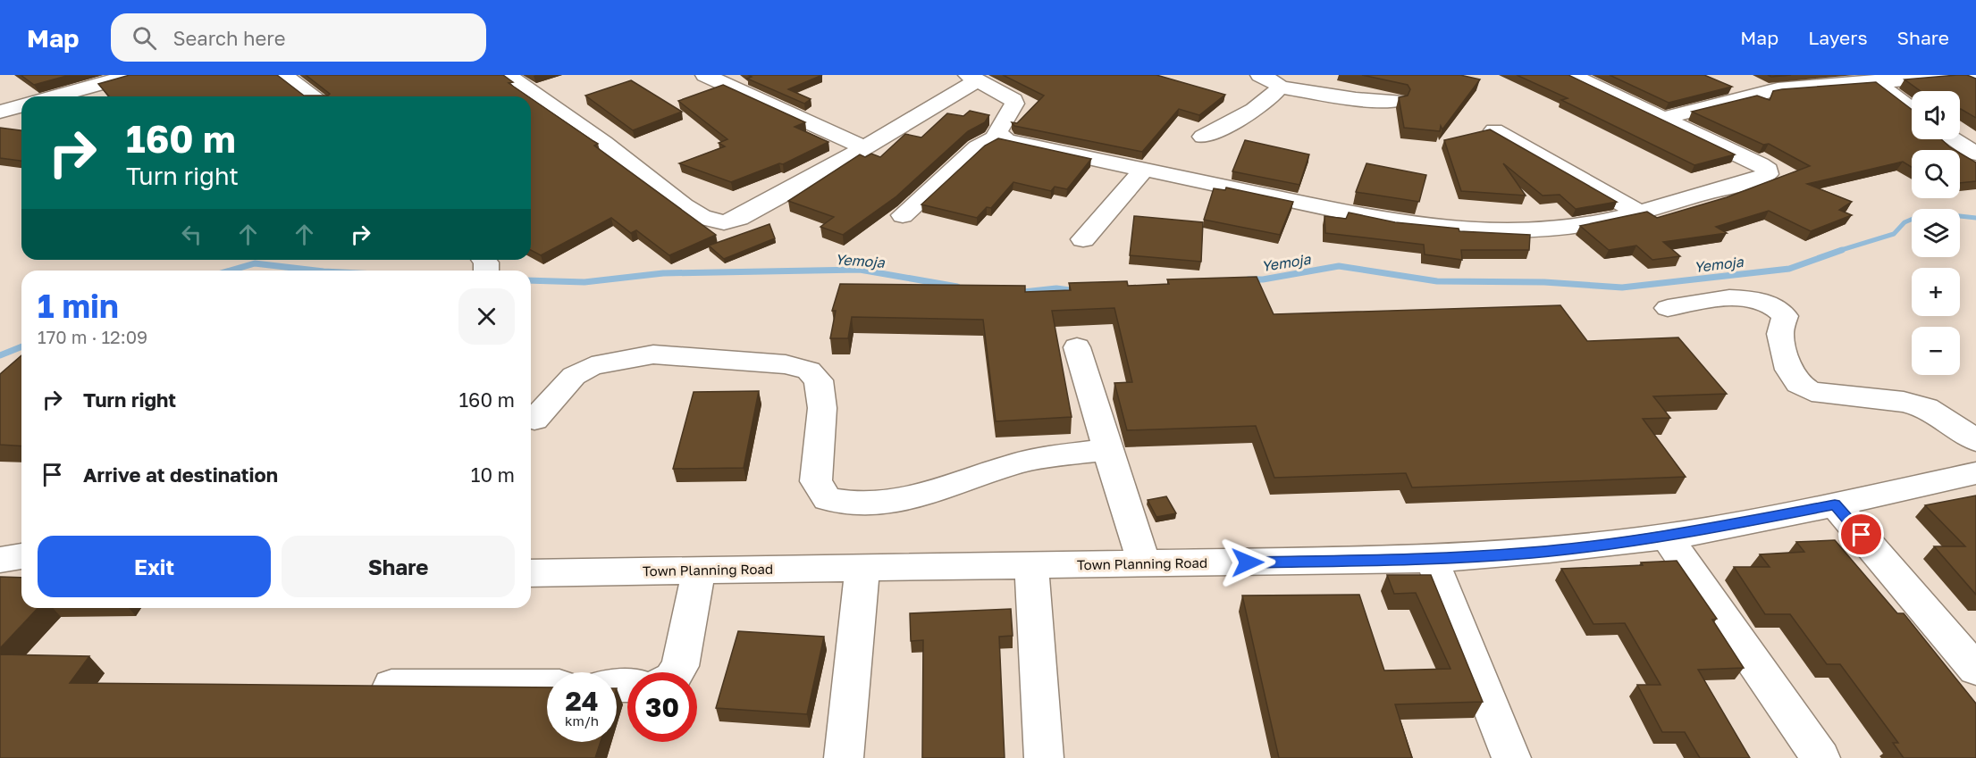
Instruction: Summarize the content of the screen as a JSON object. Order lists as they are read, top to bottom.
{
  "streets": {
    "street": ["Town Planning Road"]
  },
  "water": ["Yemoja"],
  "page": {
    "header": "Map",
    "search": "Search here",
    "nav": ["Map", "Layers", "Share"],
    "map_buttons": ["+", "−"],
    "turn": ["160 m", "Turn right"],
    "heading": ["1 min", "170 m · 12:09"],
    "list": [
      {
        "name": "Turn right",
        "value": "160 m"
      },
      {
        "name": "Arrive at destination",
        "value": "10 m"
      }
    ],
    "buttons": ["Exit", "Share"],
    "speed": "24 km/h",
    "limit": "30"
  }
}
